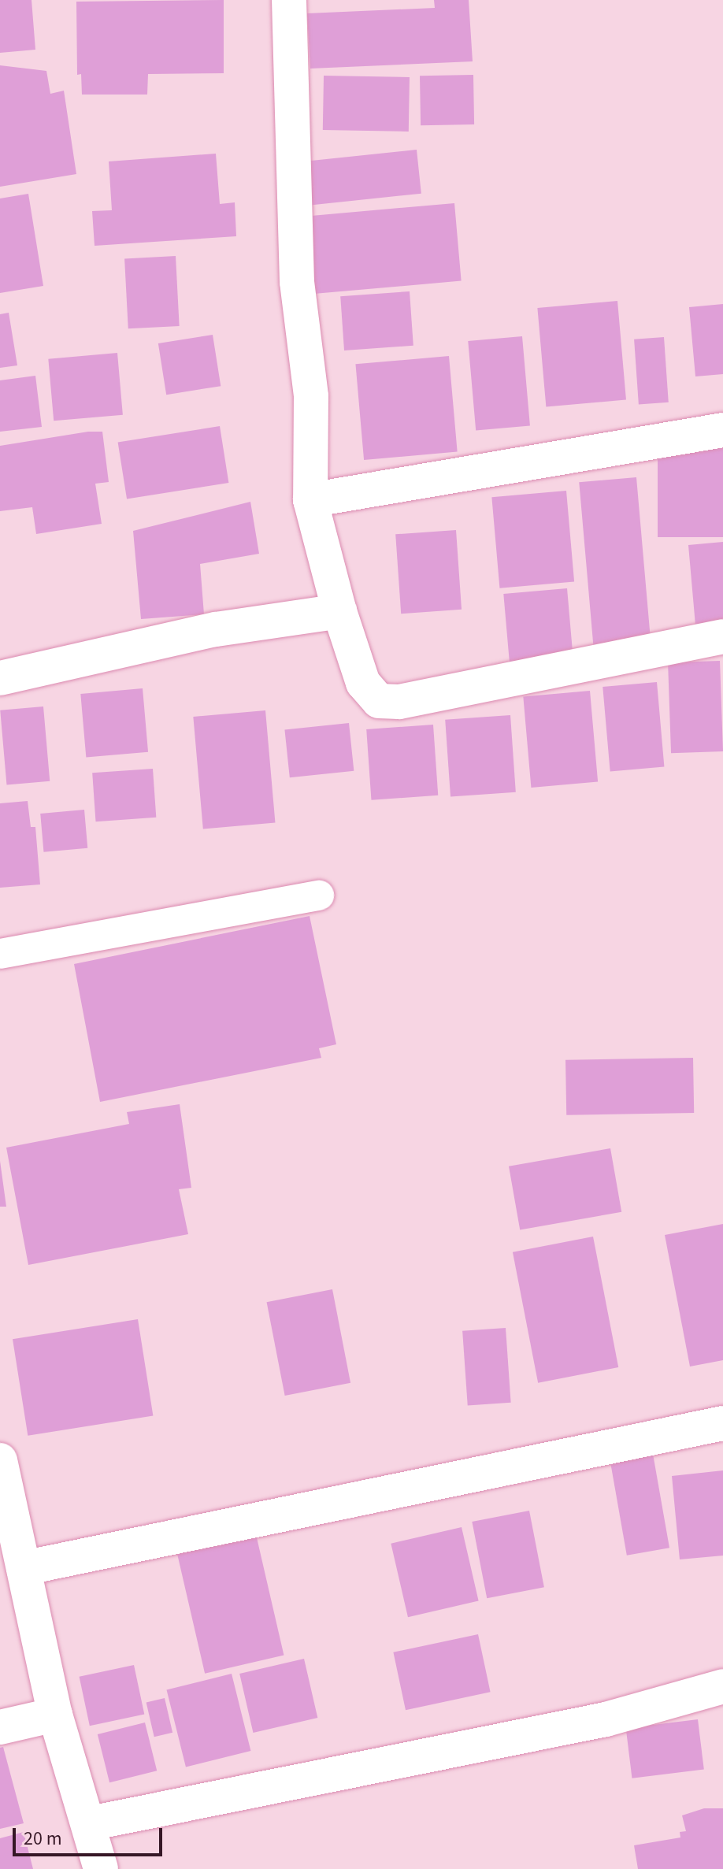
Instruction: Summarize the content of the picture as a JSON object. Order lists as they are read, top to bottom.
{
  "scale_bar": "20 m"
}
